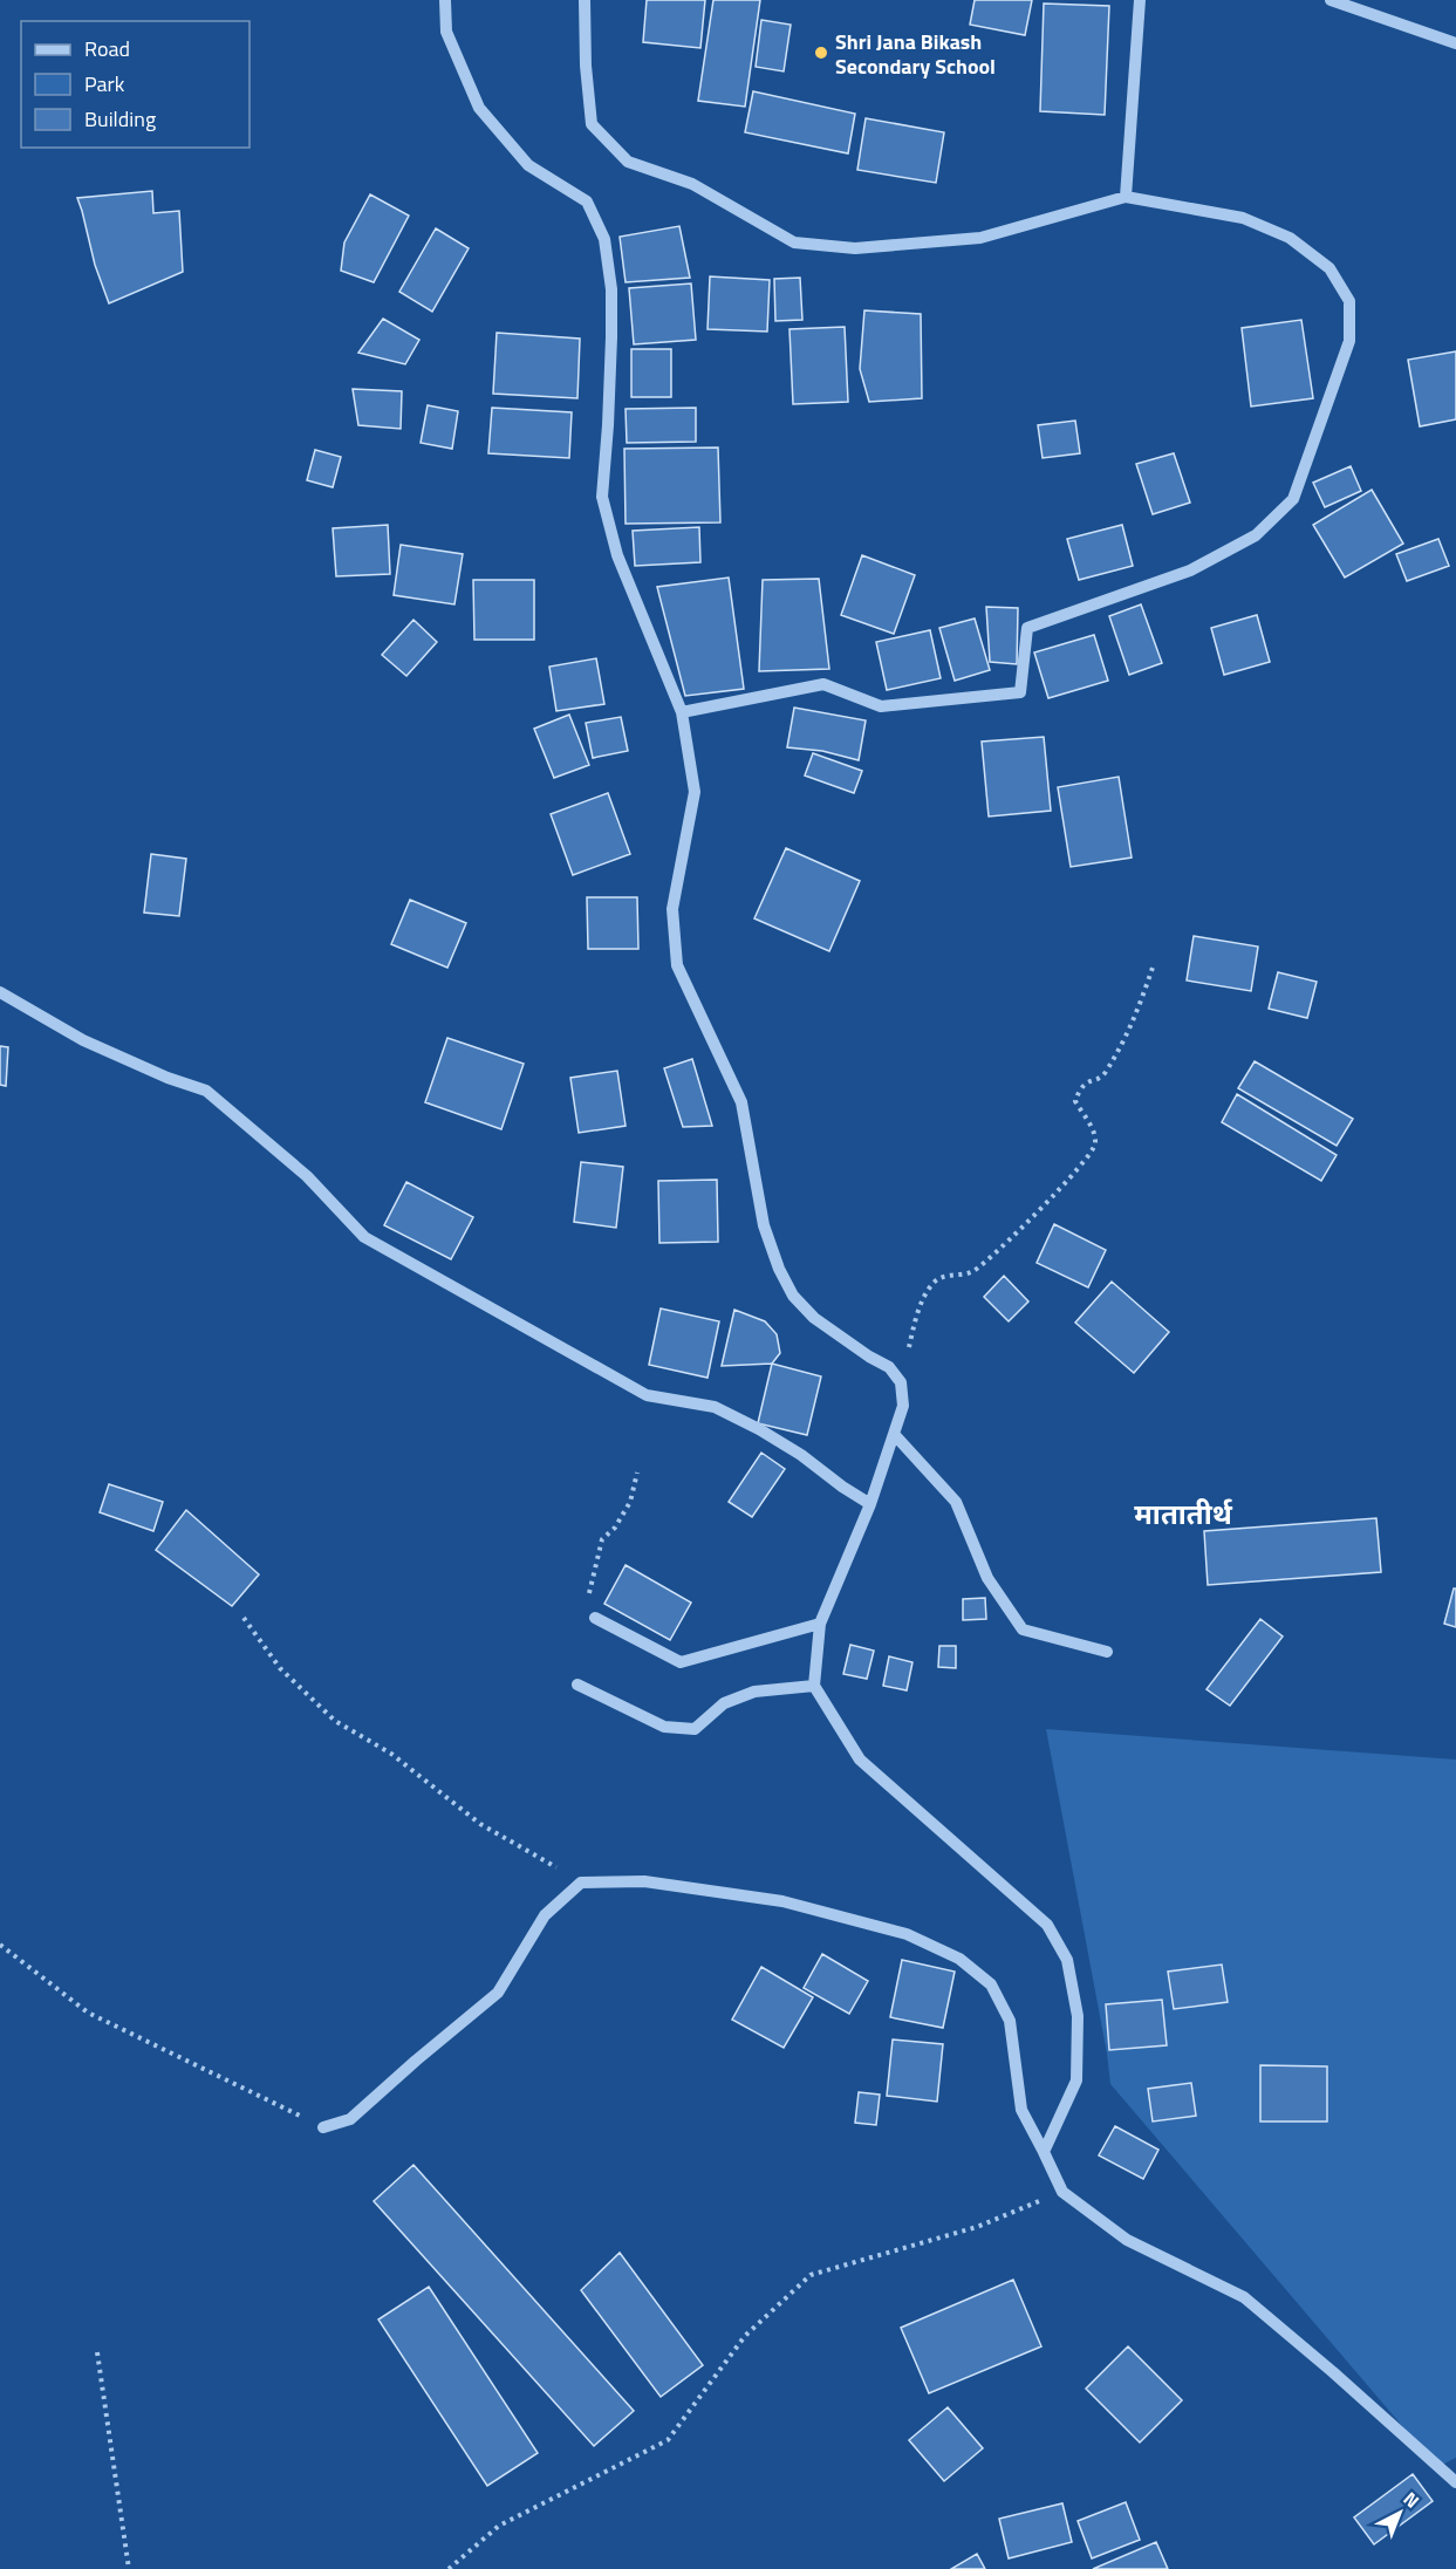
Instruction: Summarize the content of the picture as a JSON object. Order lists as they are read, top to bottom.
{
  "districts": ["मातातीर्थ"],
  "places": ["Shri Jana Bikash Secondary School"],
  "legend": ["Road", "Park", "Building"],
  "north": "top right"
}
